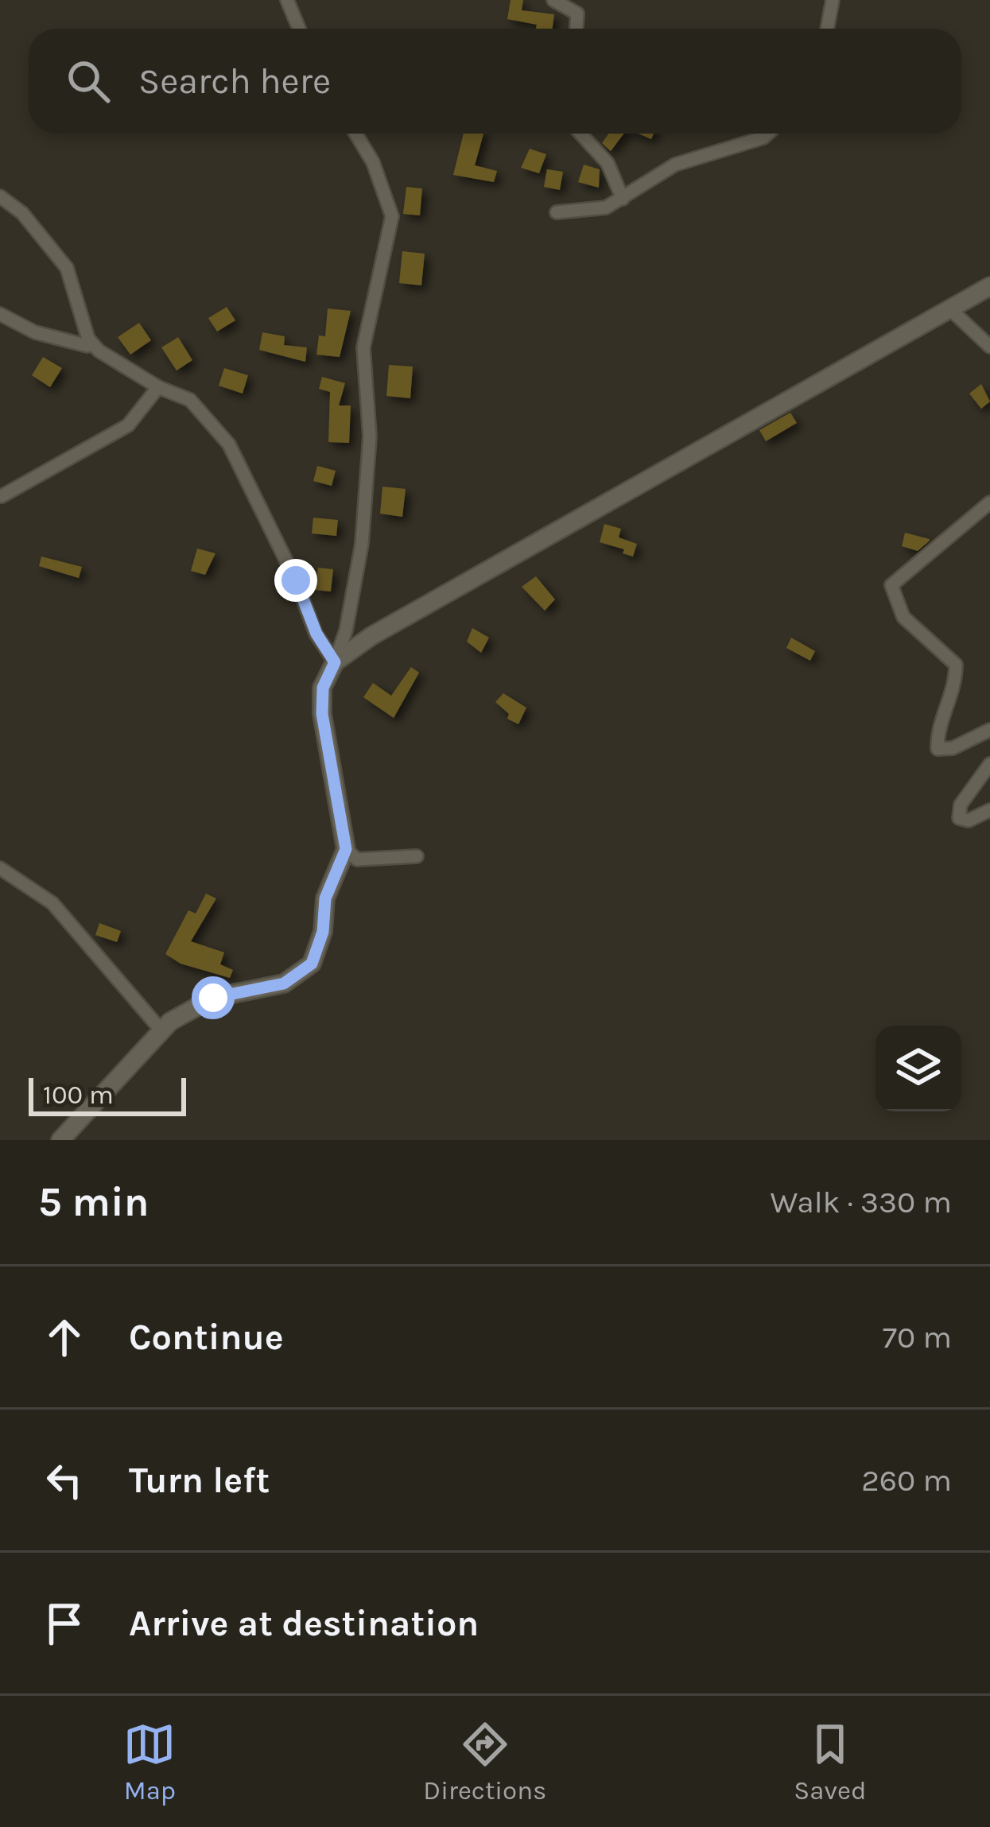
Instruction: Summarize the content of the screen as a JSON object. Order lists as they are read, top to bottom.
{
  "scale_bar": "100 m",
  "page": {
    "search": "Search here",
    "scale": "100 m",
    "heading": ["5 min", "Walk · 330 m"],
    "list": [
      ["Continue", "70 m"],
      ["Turn left", "260 m"],
      "Arrive at destination"
    ],
    "nav": ["Map", "Directions", "Saved"]
  }
}
